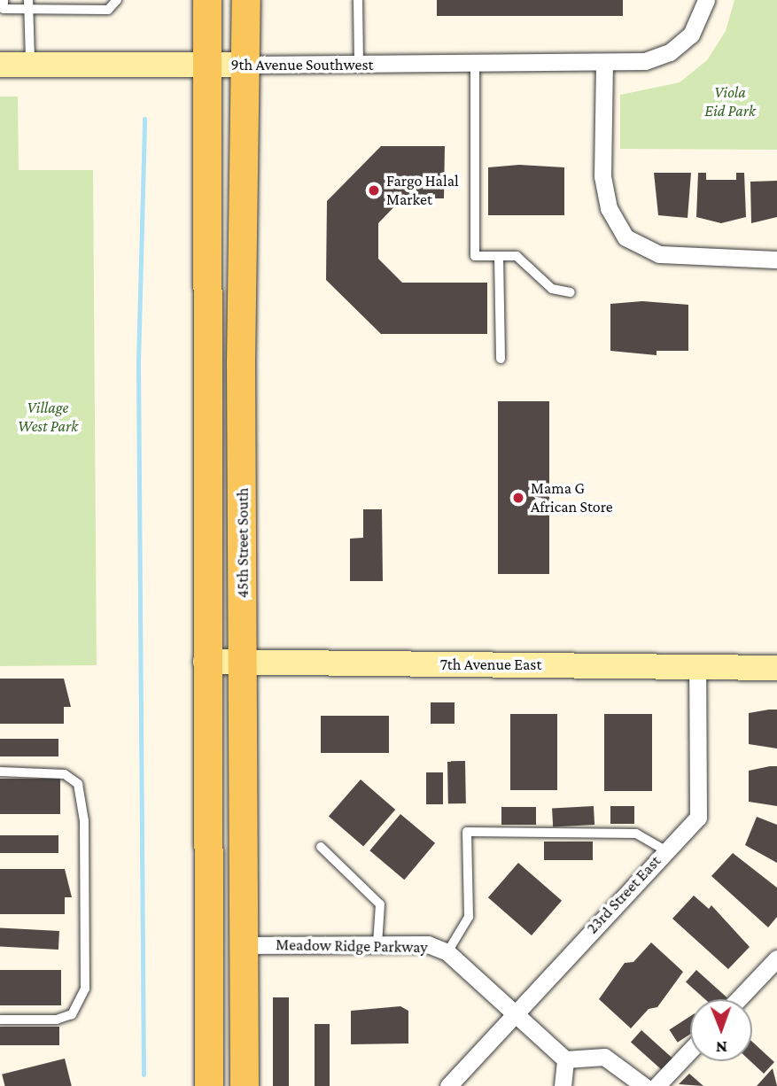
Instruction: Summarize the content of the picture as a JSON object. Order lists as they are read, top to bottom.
{
  "streets": {
    "main road": ["45th Street South"],
    "street": [
      "9th Avenue Southwest",
      "7th Avenue East",
      "23rd Street East",
      "Meadow Ridge Parkway"
    ]
  },
  "crossings": [
    ["9th Avenue Southwest", "45th Street South"],
    ["45th Street South", "7th Avenue East"],
    ["45th Street South", "Meadow Ridge Parkway"],
    ["7th Avenue East", "23rd Street East"],
    ["23rd Street East", "Meadow Ridge Parkway"]
  ],
  "parks": ["Viola Eid Park", "Village West Park"],
  "places": ["Fargo Halal Market", "Mama G African Store"],
  "north": "bottom"
}
